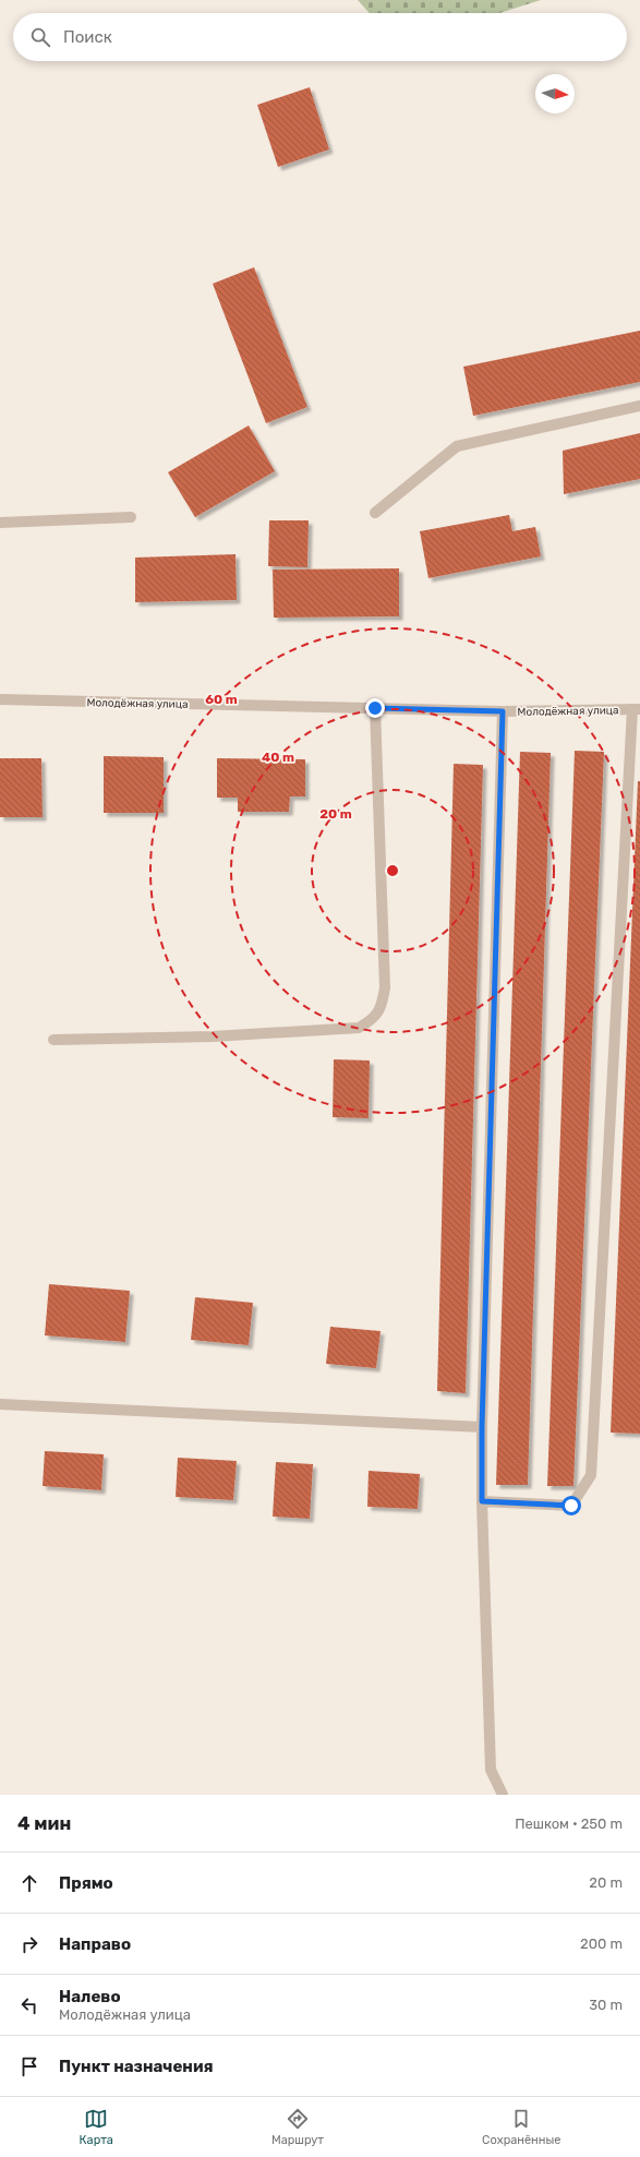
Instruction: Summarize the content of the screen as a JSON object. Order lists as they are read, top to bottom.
{
  "streets": {
    "street": ["Молодёжная улица"]
  },
  "north": "right",
  "page": {
    "search": "Поиск",
    "heading": ["4 мин", "Пешком · 250 m"],
    "list": [
      ["Прямо", "20 m"],
      ["Направо", "200 m"],
      ["Налево", "Молодёжная улица", "30 m"],
      "Пункт назначения"
    ],
    "nav": ["Карта", "Маршрут", "Сохранённые"]
  },
  "rings": ["60 m", "40 m", "20 m"]
}
